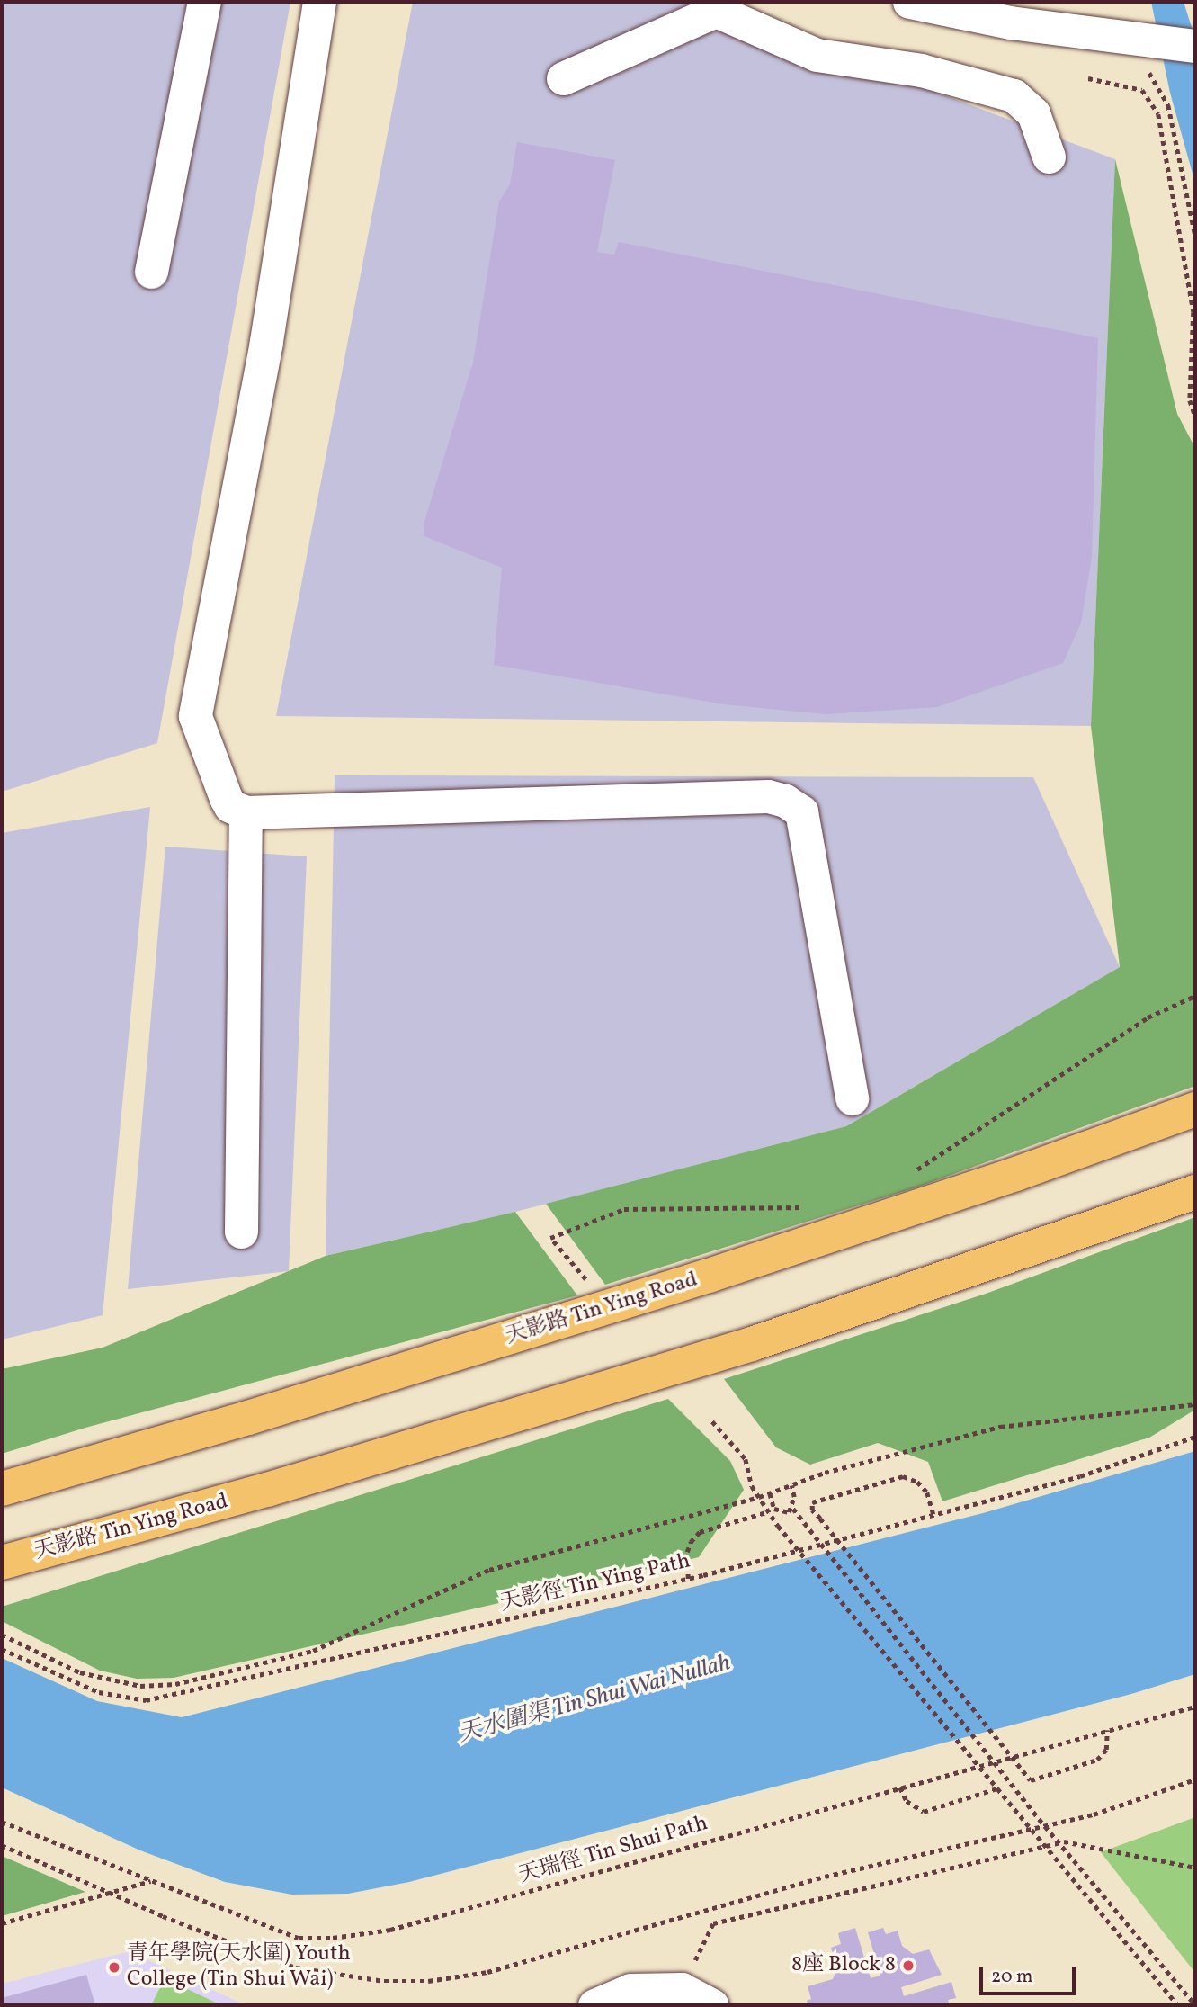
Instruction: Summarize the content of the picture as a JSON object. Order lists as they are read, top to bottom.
{
  "streets": {
    "main road": ["天影路 Tin Ying Road"],
    "path": ["天影徑 Tin Ying Path", "天瑞徑 Tin Shui Path"]
  },
  "water": ["天水圍渠 Tin Shui Wai Nullah"],
  "places": ["8座 Block 8", "青年學院(天水圍) Youth College (Tin Shui Wai)"],
  "scale_bar": "20 m"
}
